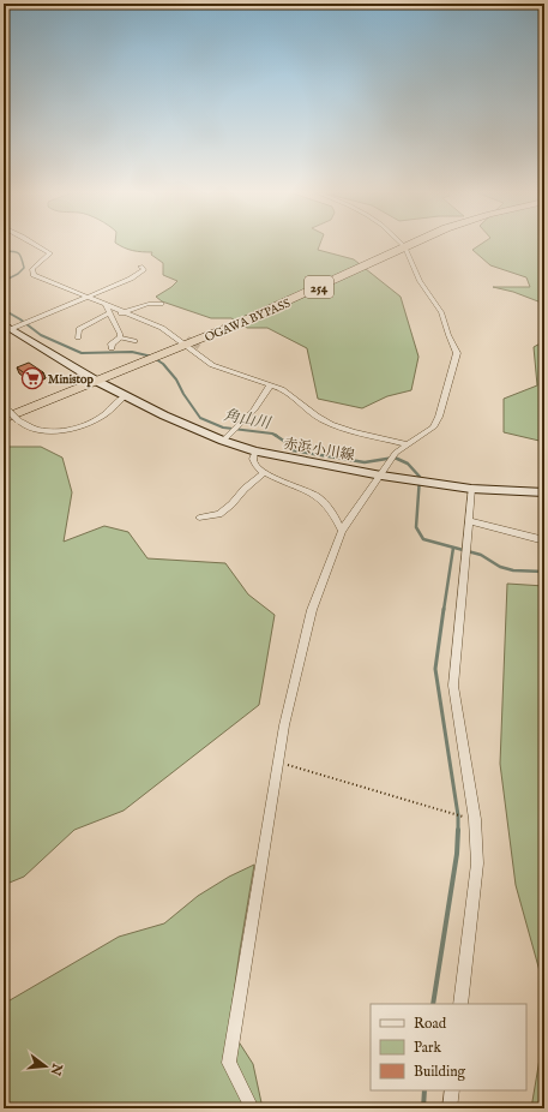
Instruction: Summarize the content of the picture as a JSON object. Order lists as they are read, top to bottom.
{
  "streets": {
    "highway": ["254", "OGAWA BYPASS"],
    "main road": ["赤浜小川線"]
  },
  "crossings": [
    ["OGAWA BYPASS", "赤浜小川線"]
  ],
  "water": ["角山川"],
  "places": {
    "supermarket": ["Ministop"]
  },
  "legend": ["Road", "Park", "Building"],
  "north": "right"
}
